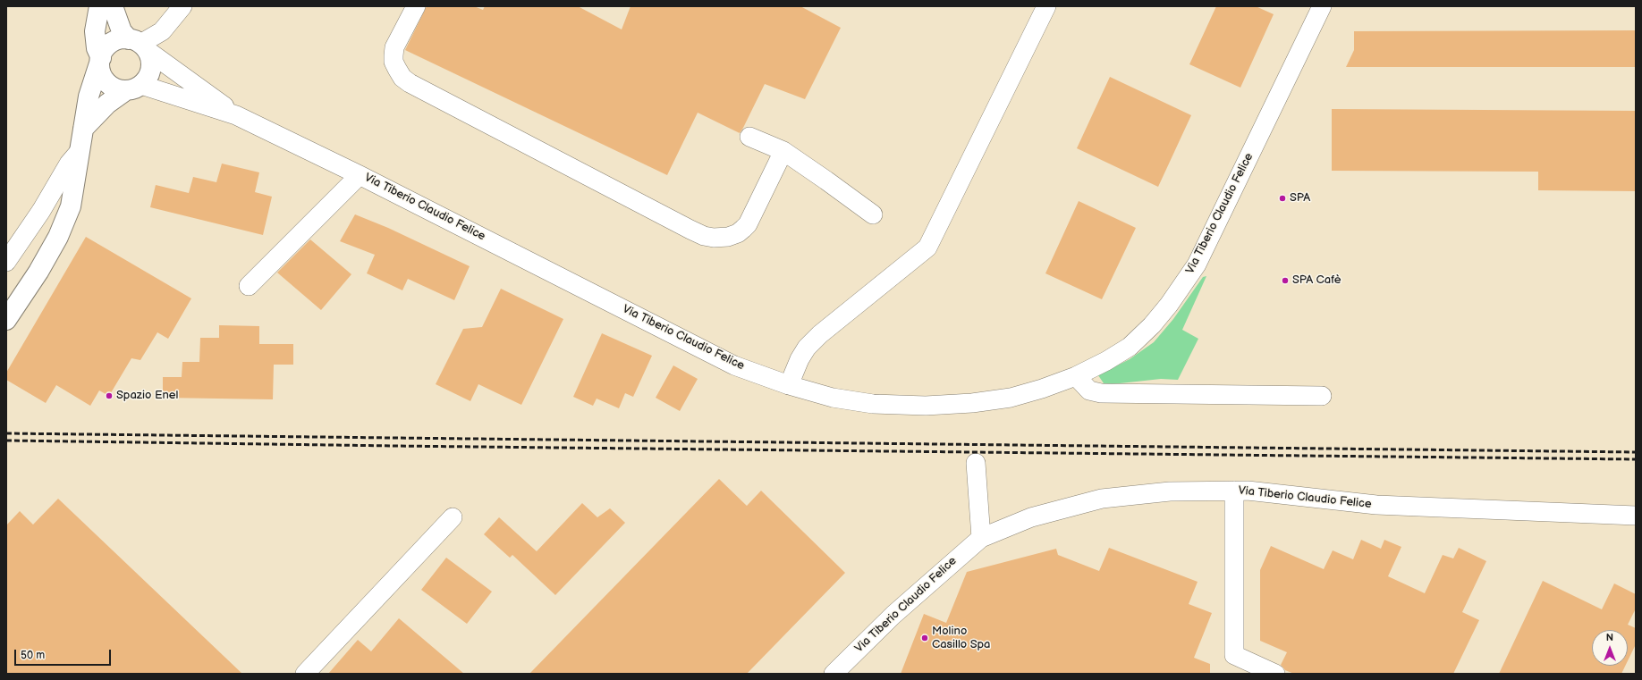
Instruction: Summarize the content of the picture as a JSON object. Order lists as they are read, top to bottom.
{
  "streets": {
    "street": ["Via Tiberio Claudio Felice"]
  },
  "places": [
    "SPA",
    "SPA Cafè",
    "Spazio Enel",
    "Molino Casillo Spa"
  ],
  "scale_bar": "50 m",
  "north": "top"
}
